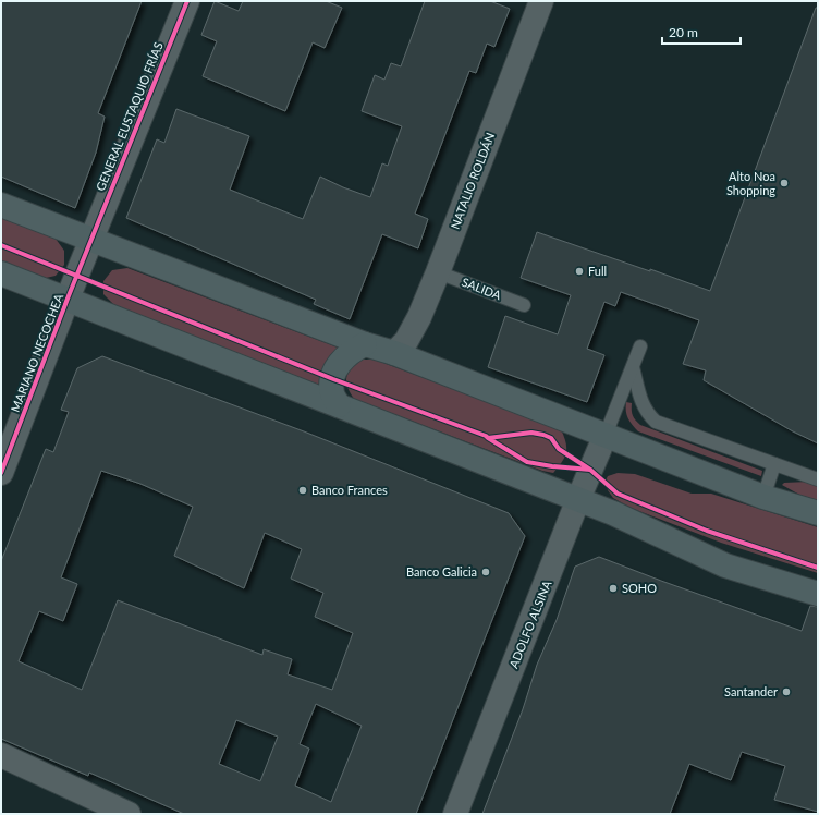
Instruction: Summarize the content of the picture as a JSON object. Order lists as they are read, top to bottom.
{
  "streets": {
    "street": [
      "GENERAL EUSTAQUIO FRÍAS",
      "NATALIO ROLDÁN",
      "MARIANO NECOCHEA",
      "ADOLFO ALSINA"
    ],
    "lane": ["SALIDA"]
  },
  "crossings": [
    ["GENERAL EUSTAQUIO FRÍAS", "MARIANO NECOCHEA"],
    ["NATALIO ROLDÁN", "SALIDA"]
  ],
  "places": [
    "Alto Noa Shopping",
    "Full",
    "Banco Frances",
    "Banco Galicia",
    "SOHO",
    "Santander"
  ],
  "scale_bar": "20 m"
}
